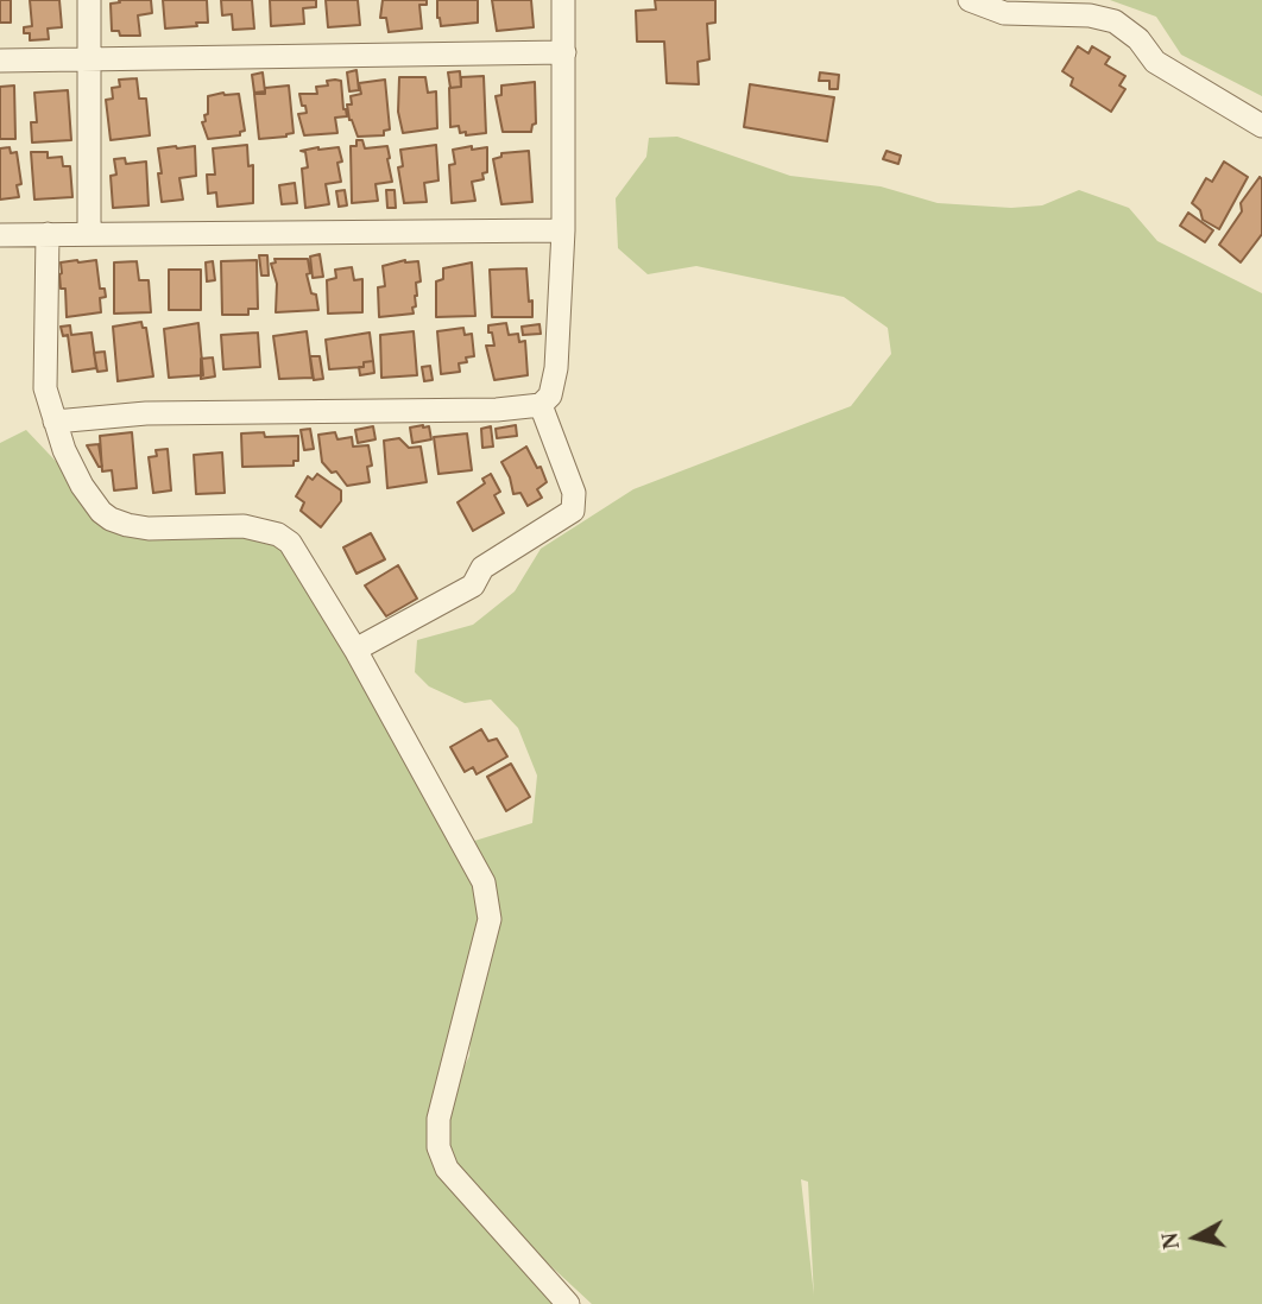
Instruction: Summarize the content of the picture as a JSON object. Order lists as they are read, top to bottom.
{
  "north": "left"
}
